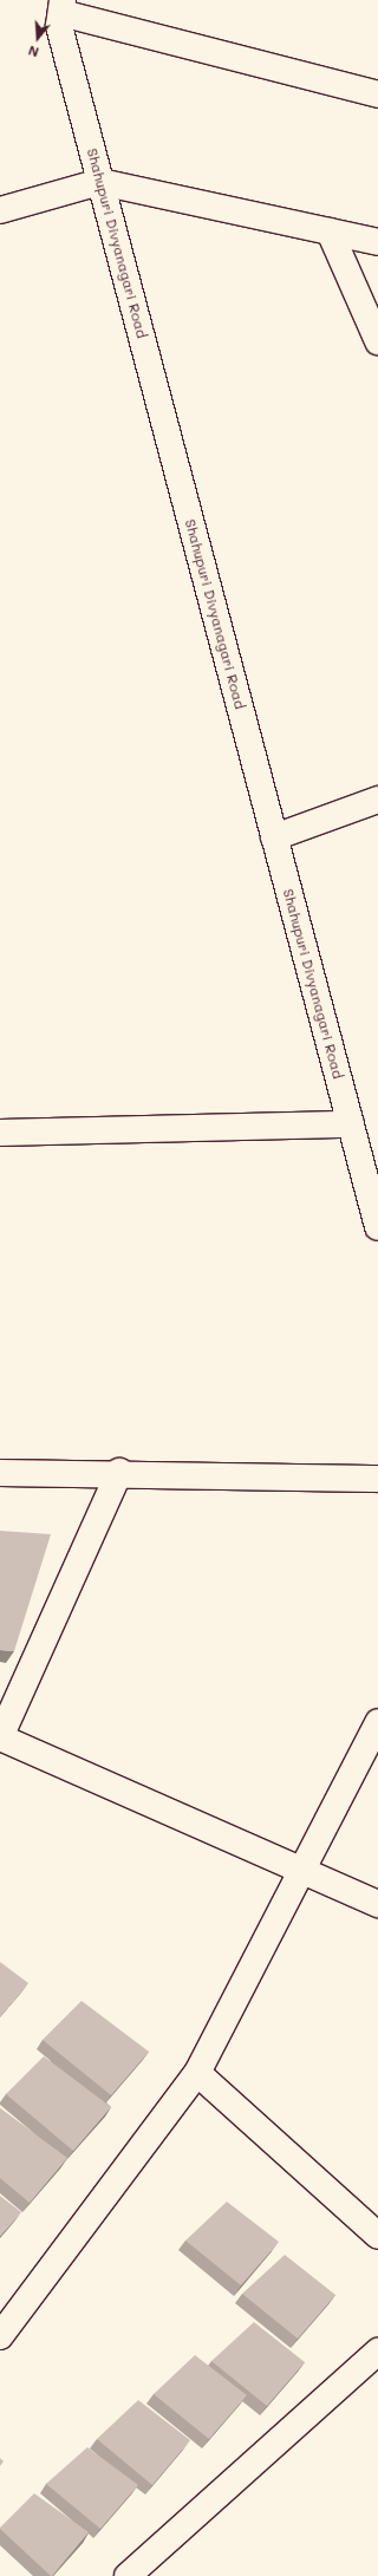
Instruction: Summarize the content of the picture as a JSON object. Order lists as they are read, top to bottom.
{
  "streets": {
    "street": ["Shahupuri Divyanagari Road"]
  },
  "north": "bottom"
}
